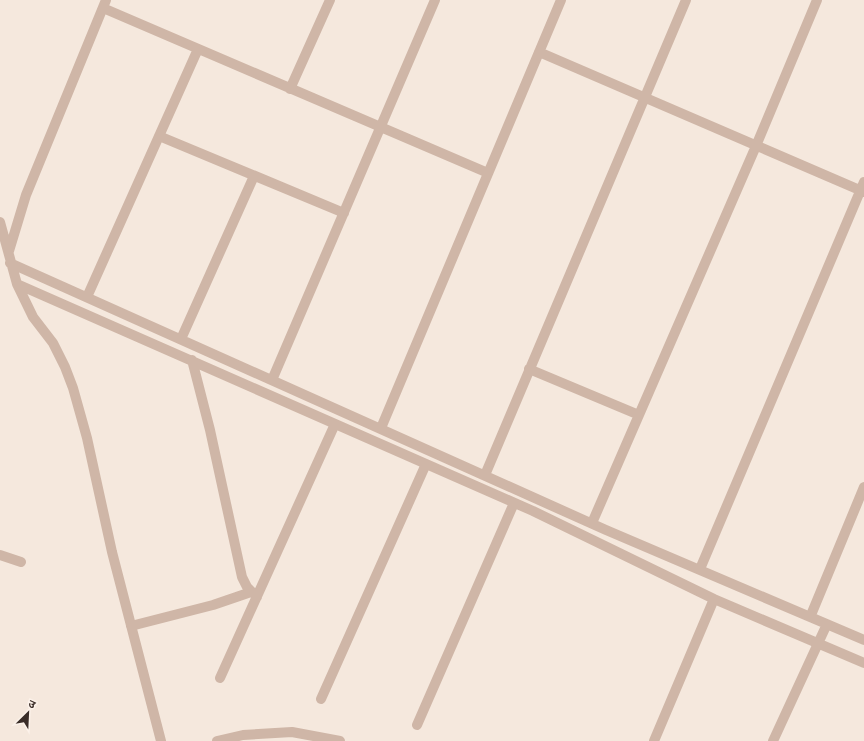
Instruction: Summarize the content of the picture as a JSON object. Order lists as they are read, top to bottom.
{
  "north": "top right"
}
